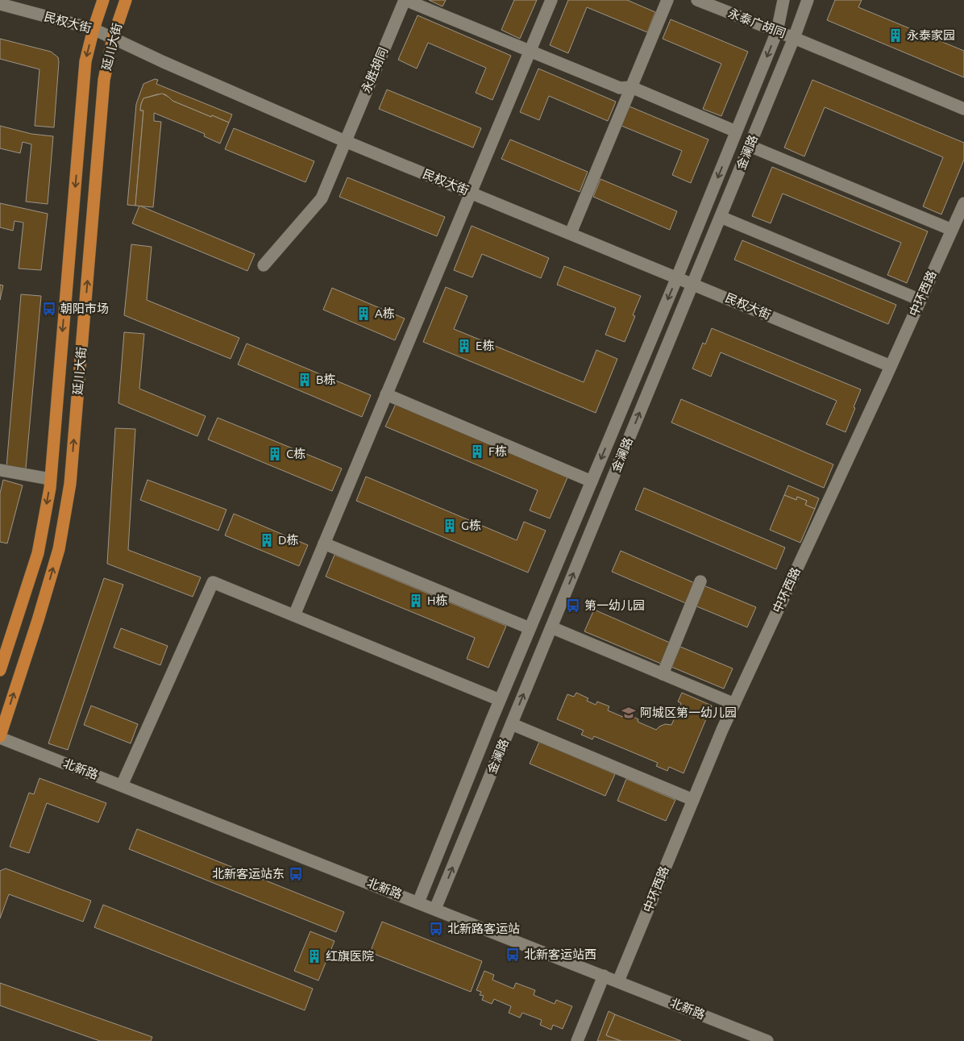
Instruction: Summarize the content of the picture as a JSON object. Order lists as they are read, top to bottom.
{
  "streets": {
    "main road": ["延川大街"],
    "street": [
      "民权大街",
      "永泰广胡同",
      "永胜胡同",
      "金澜路",
      "中环西路",
      "北新路"
    ]
  },
  "crossings": [
    ["民权大街", "延川大街"],
    ["民权大街", "永胜胡同"],
    ["民权大街", "金澜路"],
    ["民权大街", "中环西路"],
    ["永泰广胡同", "金澜路"],
    ["延川大街", "北新路"],
    ["金澜路", "北新路"],
    ["中环西路", "北新路"]
  ],
  "places": {
    "building": [
      "永泰家园",
      "A栋",
      "E栋",
      "B栋",
      "F栋",
      "C栋",
      "G栋",
      "D栋",
      "H栋",
      "红旗医院"
    ],
    "bus stop": [
      "朝阳市场",
      "第一幼儿园",
      "北新客运站东",
      "北新路客运站",
      "北新客运站西"
    ],
    "school or university": ["阿城区第一幼儿园"]
  }
}
